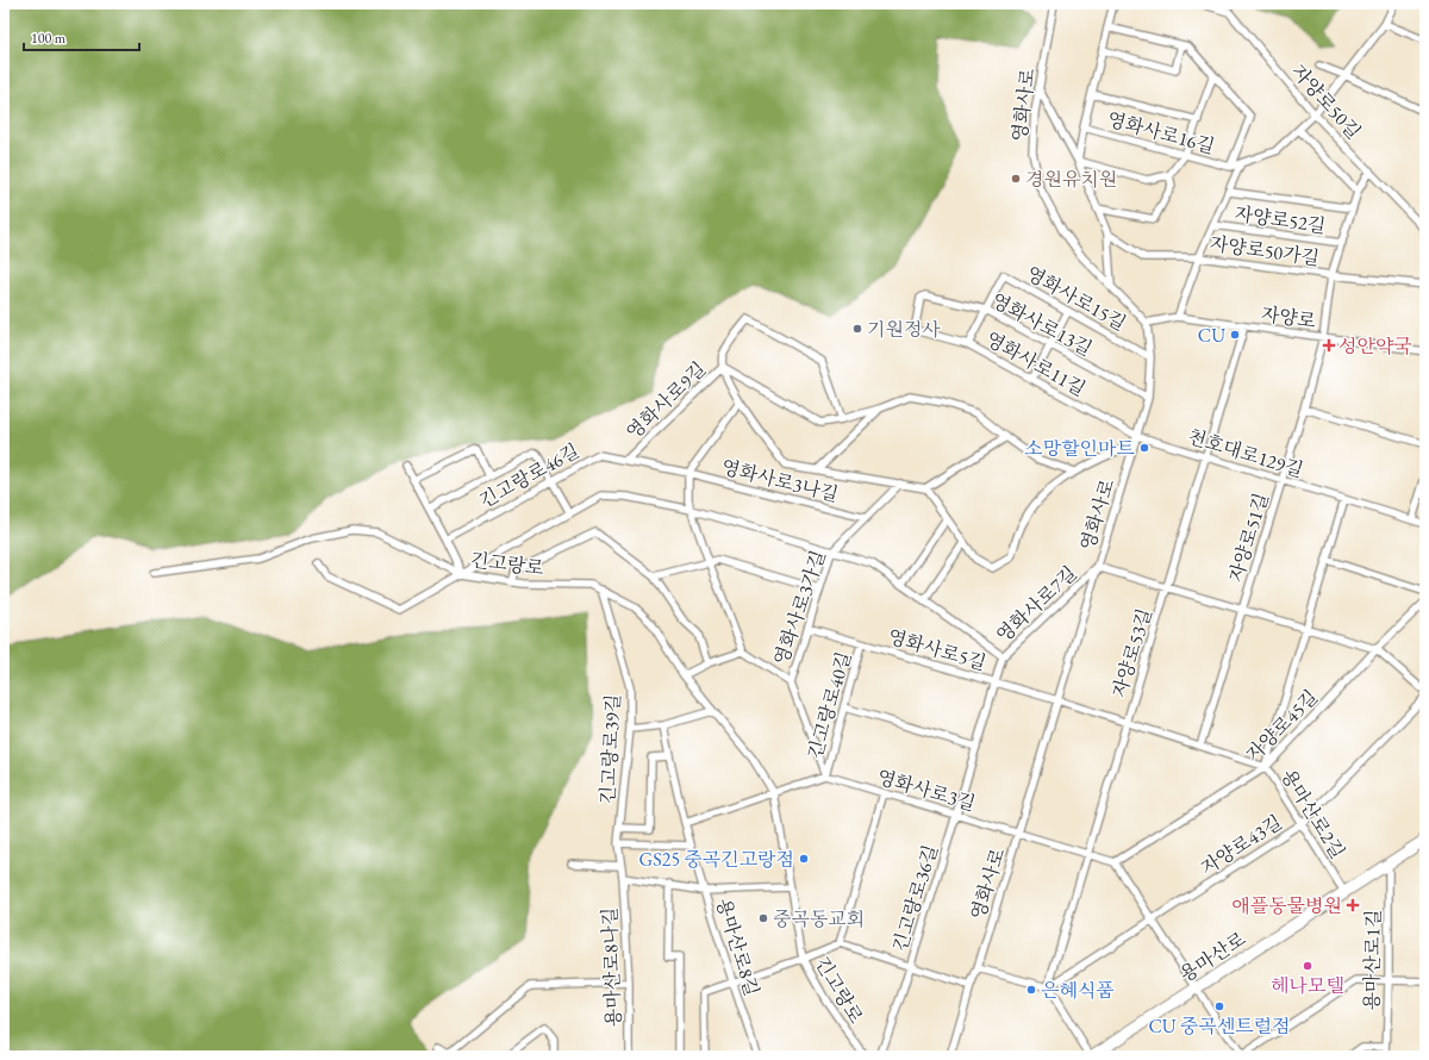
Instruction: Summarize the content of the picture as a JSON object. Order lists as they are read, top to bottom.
{
  "streets": {
    "main road": ["용마산로"],
    "street": [
      "자양로50길",
      "영화사로",
      "영화사로16길",
      "자양로52길",
      "자양로50가길",
      "영화사로15길",
      "자양로",
      "영화사로13길",
      "영화사로11길",
      "영화사로9길",
      "천호대로129길",
      "긴고랑로46길",
      "영화사로3나길",
      "자양로51길",
      "긴고랑로",
      "영화사로7길",
      "영화사로3가길",
      "영화사로5길",
      "자양로53길",
      "긴고랑로40길",
      "자양로45길",
      "긴고랑로39길",
      "영화사로3길",
      "용마산로2길",
      "자양로43길",
      "긴고랑로36길",
      "용마산로8길",
      "용마산로1길",
      "용마산로8나길"
    ]
  },
  "crossings": [
    ["자양로50길", "자양로52길"],
    ["영화사로", "영화사로15길"],
    ["영화사로", "자양로"],
    ["영화사로", "영화사로13길"],
    ["영화사로", "영화사로11길"],
    ["영화사로", "천호대로129길"],
    ["영화사로", "영화사로7길"],
    ["영화사로", "영화사로5길"],
    ["영화사로", "영화사로3길"],
    ["영화사로", "용마산로2길"],
    ["자양로52길", "자양로50가길"],
    ["자양로52길", "자양로"],
    ["자양로52길", "자양로51길"],
    ["영화사로15길", "영화사로13길"],
    ["영화사로15길", "영화사로11길"],
    ["자양로", "자양로51길"],
    ["자양로", "자양로53길"],
    ["영화사로13길", "영화사로11길"],
    ["영화사로11길", "천호대로129길"],
    ["영화사로9길", "긴고랑로46길"],
    ["영화사로9길", "영화사로3가길"],
    ["천호대로129길", "자양로51길"],
    ["천호대로129길", "자양로53길"],
    ["긴고랑로46길", "영화사로3나길"],
    ["영화사로3나길", "영화사로3가길"],
    ["자양로51길", "용마산로2길"],
    ["긴고랑로", "영화사로7길"],
    ["긴고랑로", "긴고랑로39길"],
    ["영화사로7길", "영화사로3가길"],
    ["영화사로7길", "긴고랑로36길"],
    ["영화사로3가길", "영화사로5길"],
    ["영화사로5길", "긴고랑로40길"],
    ["영화사로5길", "용마산로2길"],
    ["영화사로5길", "긴고랑로36길"],
    ["자양로53길", "영화사로3길"],
    ["자양로53길", "용마산로2길"],
    ["자양로53길", "자양로43길"],
    ["긴고랑로40길", "영화사로3길"],
    ["자양로45길", "영화사로3길"],
    ["자양로45길", "용마산로2길"],
    ["긴고랑로39길", "용마산로8길"],
    ["긴고랑로39길", "용마산로8나길"],
    ["영화사로3길", "긴고랑로36길"],
    ["용마산로2길", "자양로43길"],
    ["용마산로2길", "용마산로"],
    ["용마산로", "용마산로1길"]
  ],
  "places": {
    "other": [
      "경원유치원",
      "기원정사",
      "CU",
      "소망할인마트",
      "GS25 중곡긴고랑점",
      "중곡동교회",
      "헤나모텔",
      "은혜식품",
      "CU 중곡센트럴점"
    ],
    "health": ["성안약국", "애플동물병원"]
  },
  "scale_bar": "100 m"
}
